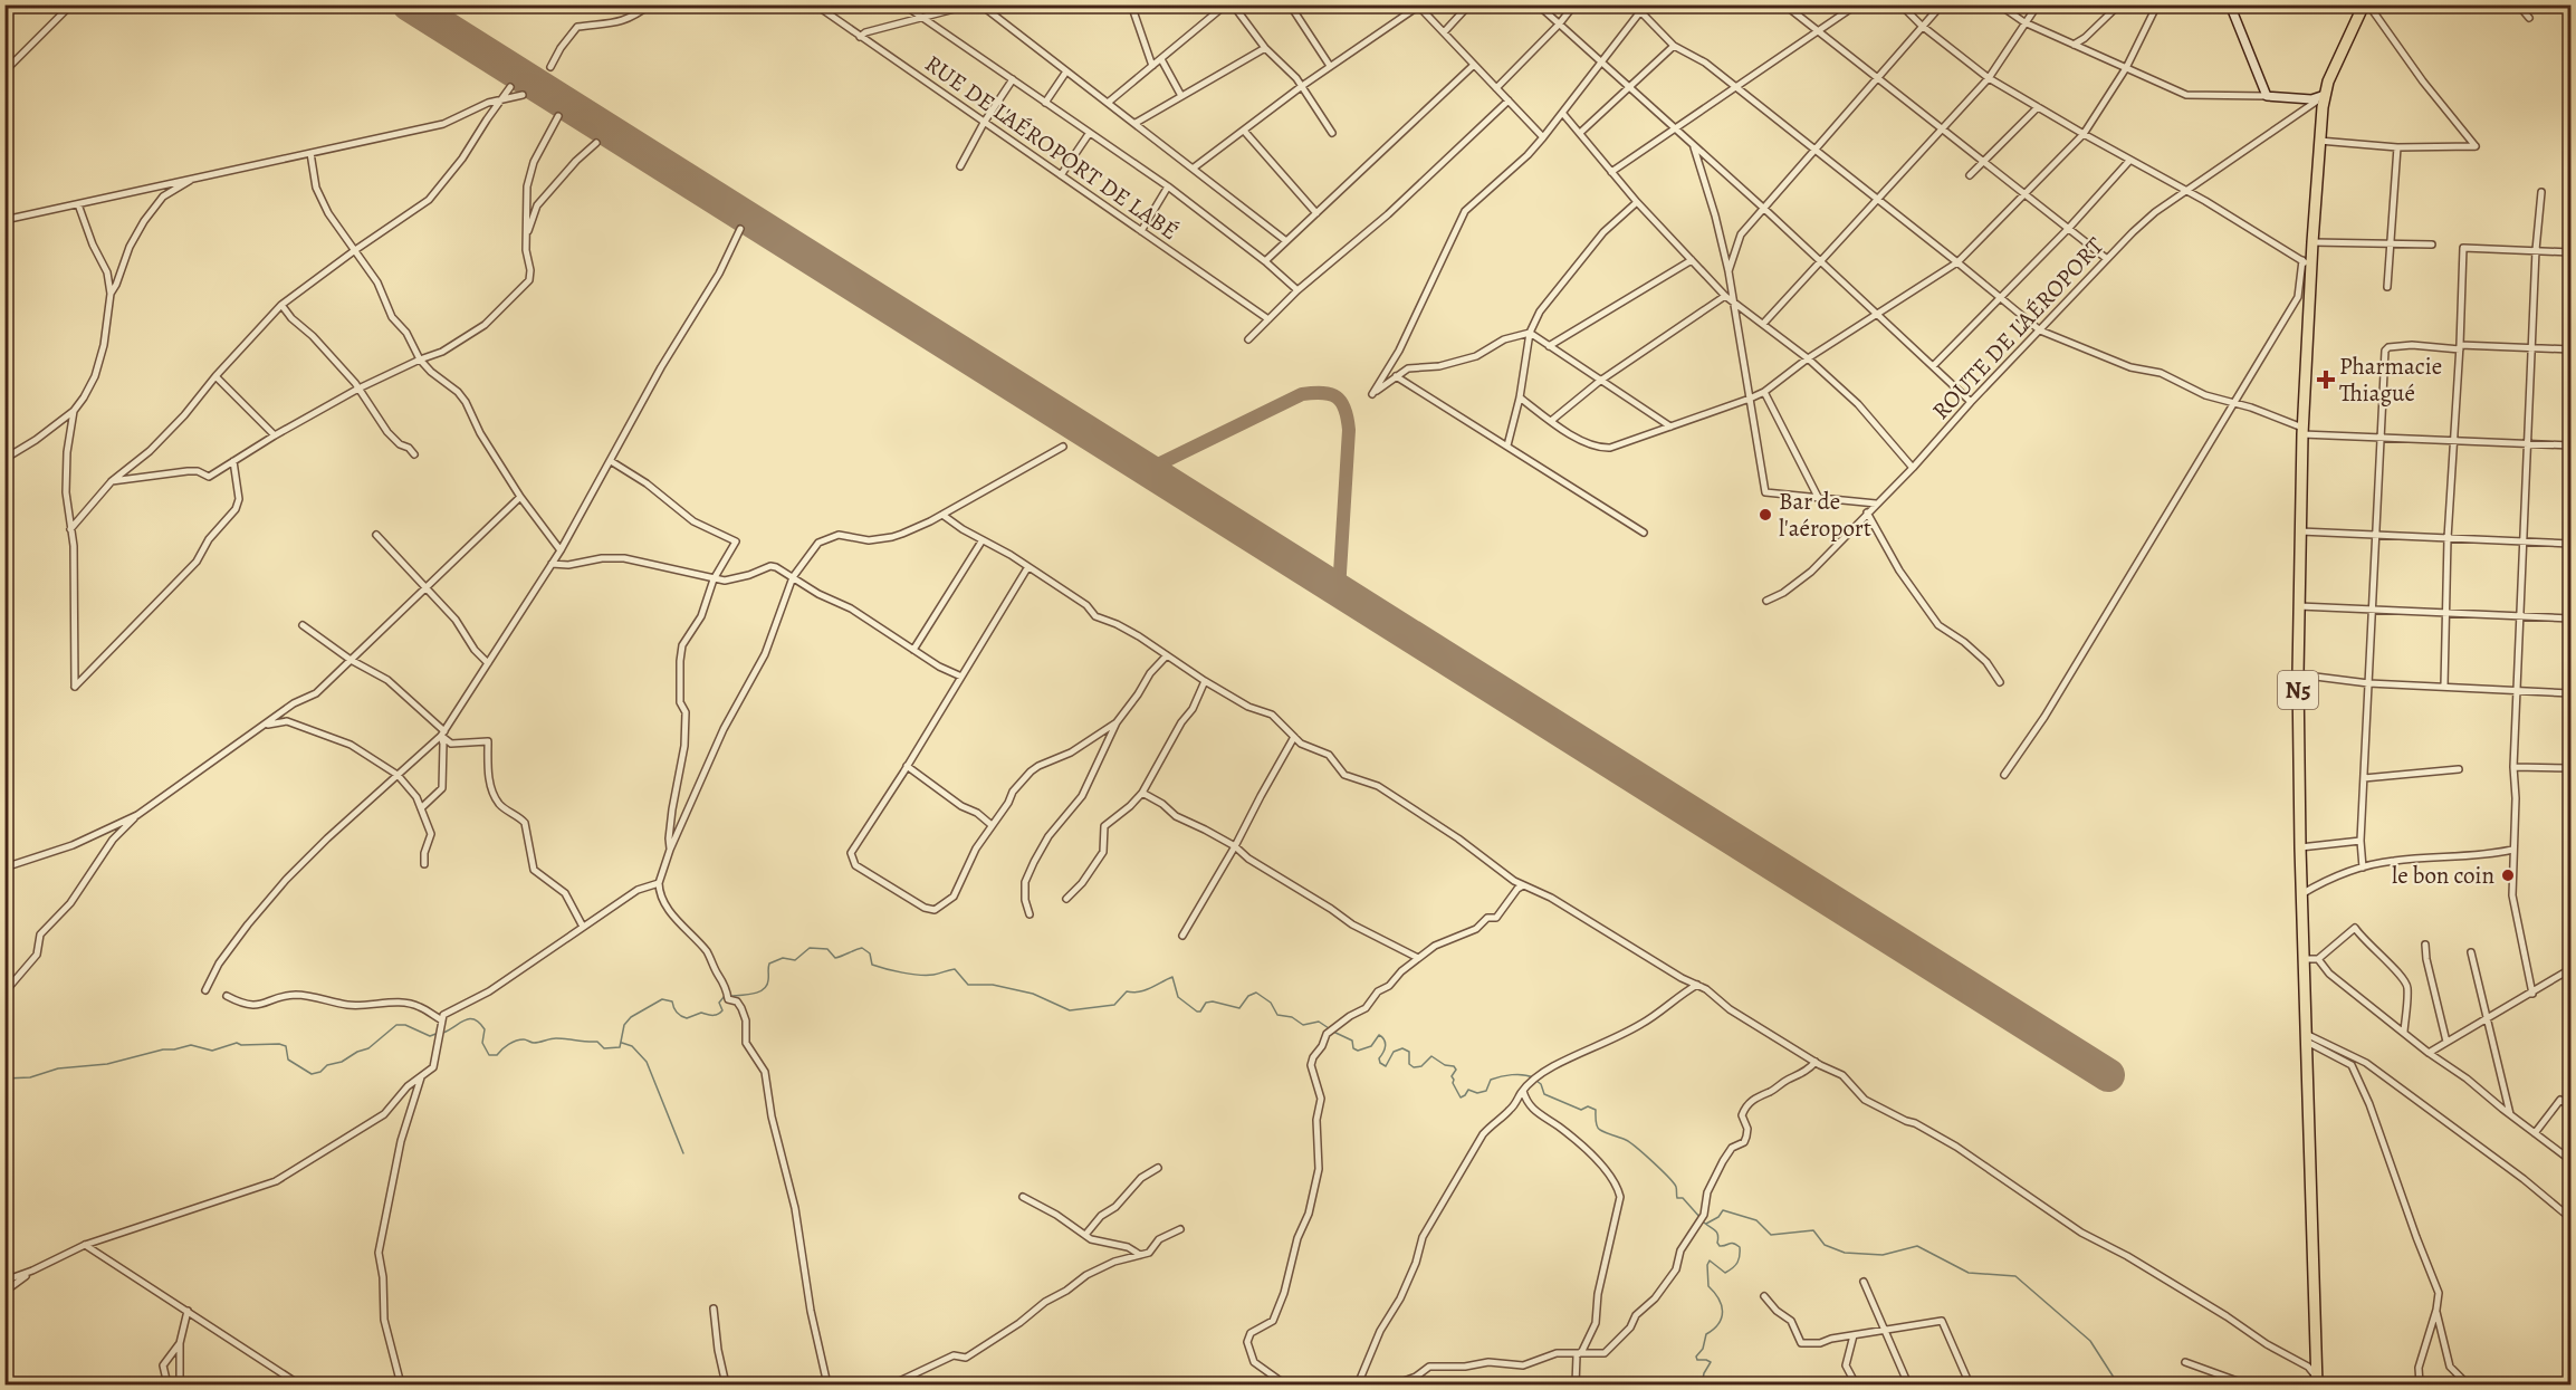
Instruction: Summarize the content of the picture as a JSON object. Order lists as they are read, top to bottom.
{
  "streets": {
    "highway": ["N5"],
    "street": ["RUE DE L'AÉROPORT DE LABÉ", "ROUTE DE L'AÉROPORT"]
  },
  "crossings": [
    ["ROUTE DE L'AÉROPORT", "N5"]
  ],
  "places": {
    "health": ["Pharmacie Thiagué"],
    "other": ["Bar de l'aéroport", "le bon coin"]
  }
}
